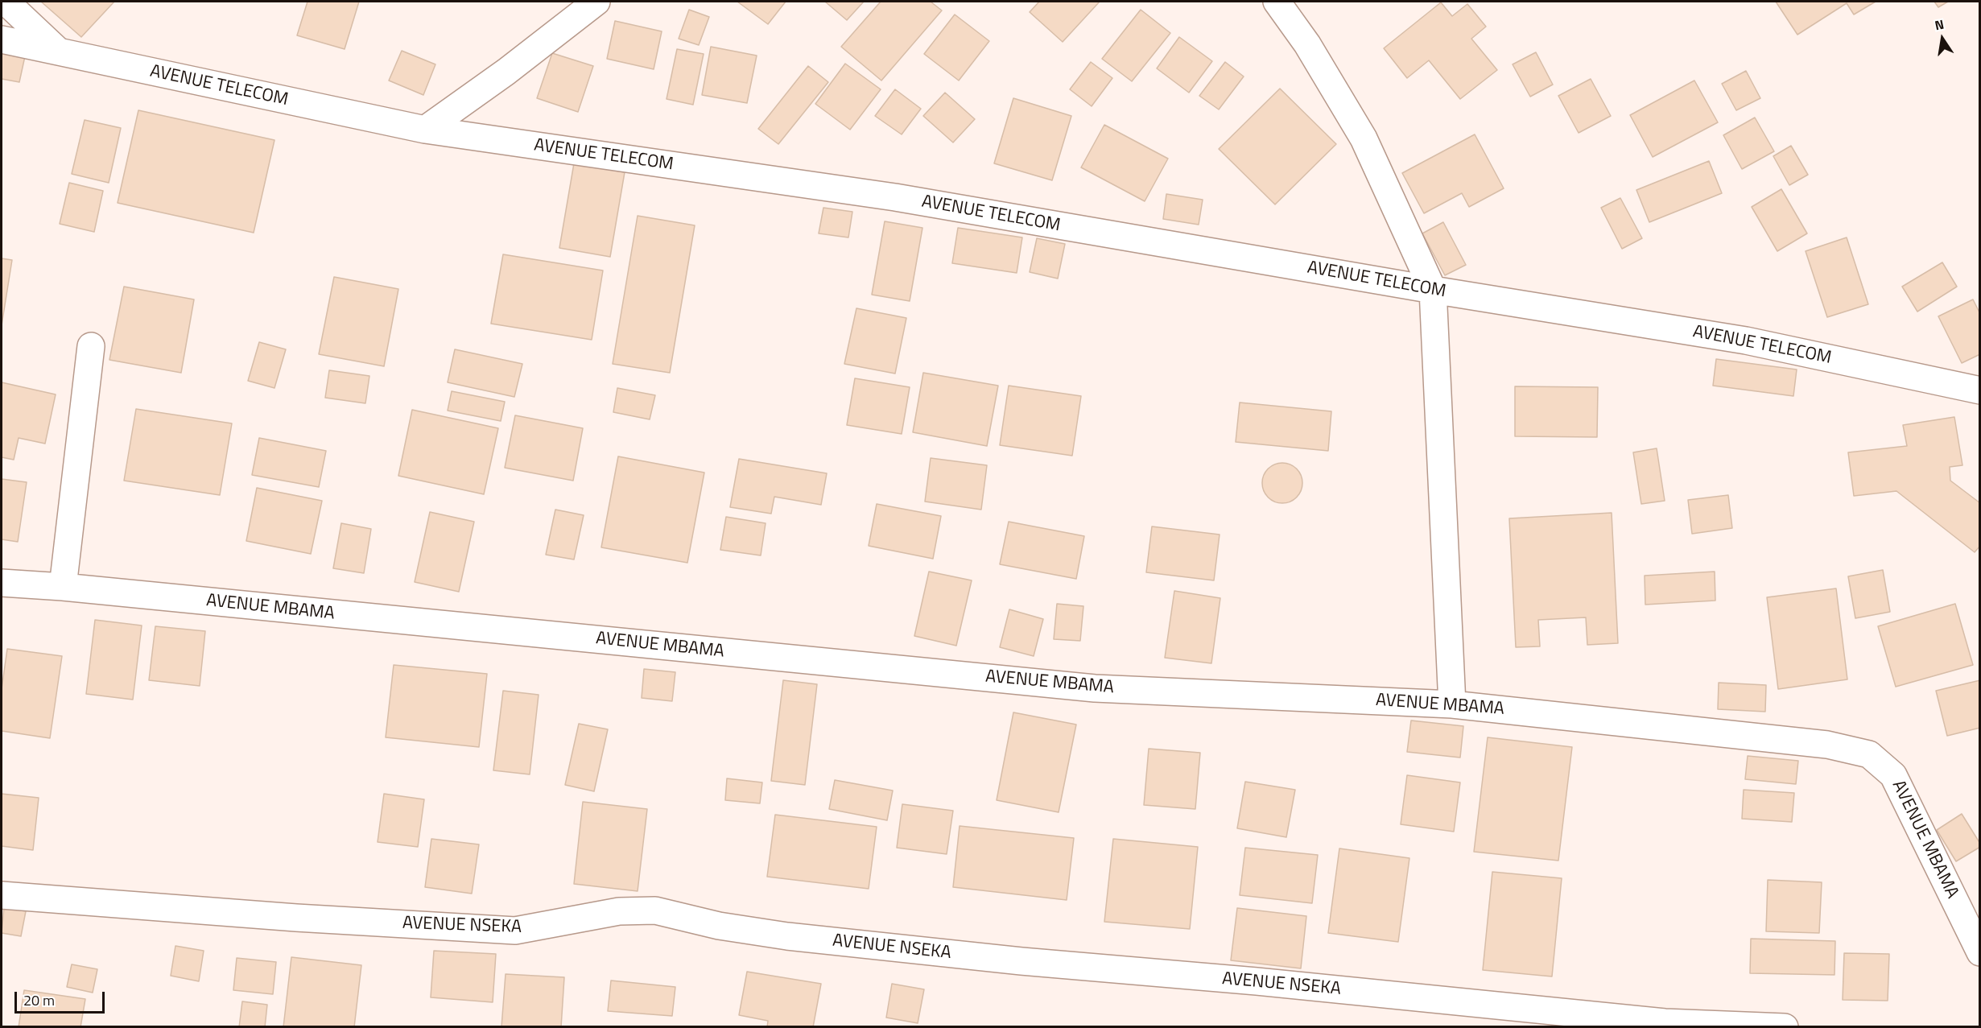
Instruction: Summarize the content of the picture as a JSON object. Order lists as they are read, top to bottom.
{
  "streets": {
    "street": ["AVENUE TELECOM", "AVENUE MBAMA", "AVENUE NSEKA"]
  },
  "scale_bar": "20 m",
  "north": "top"
}
